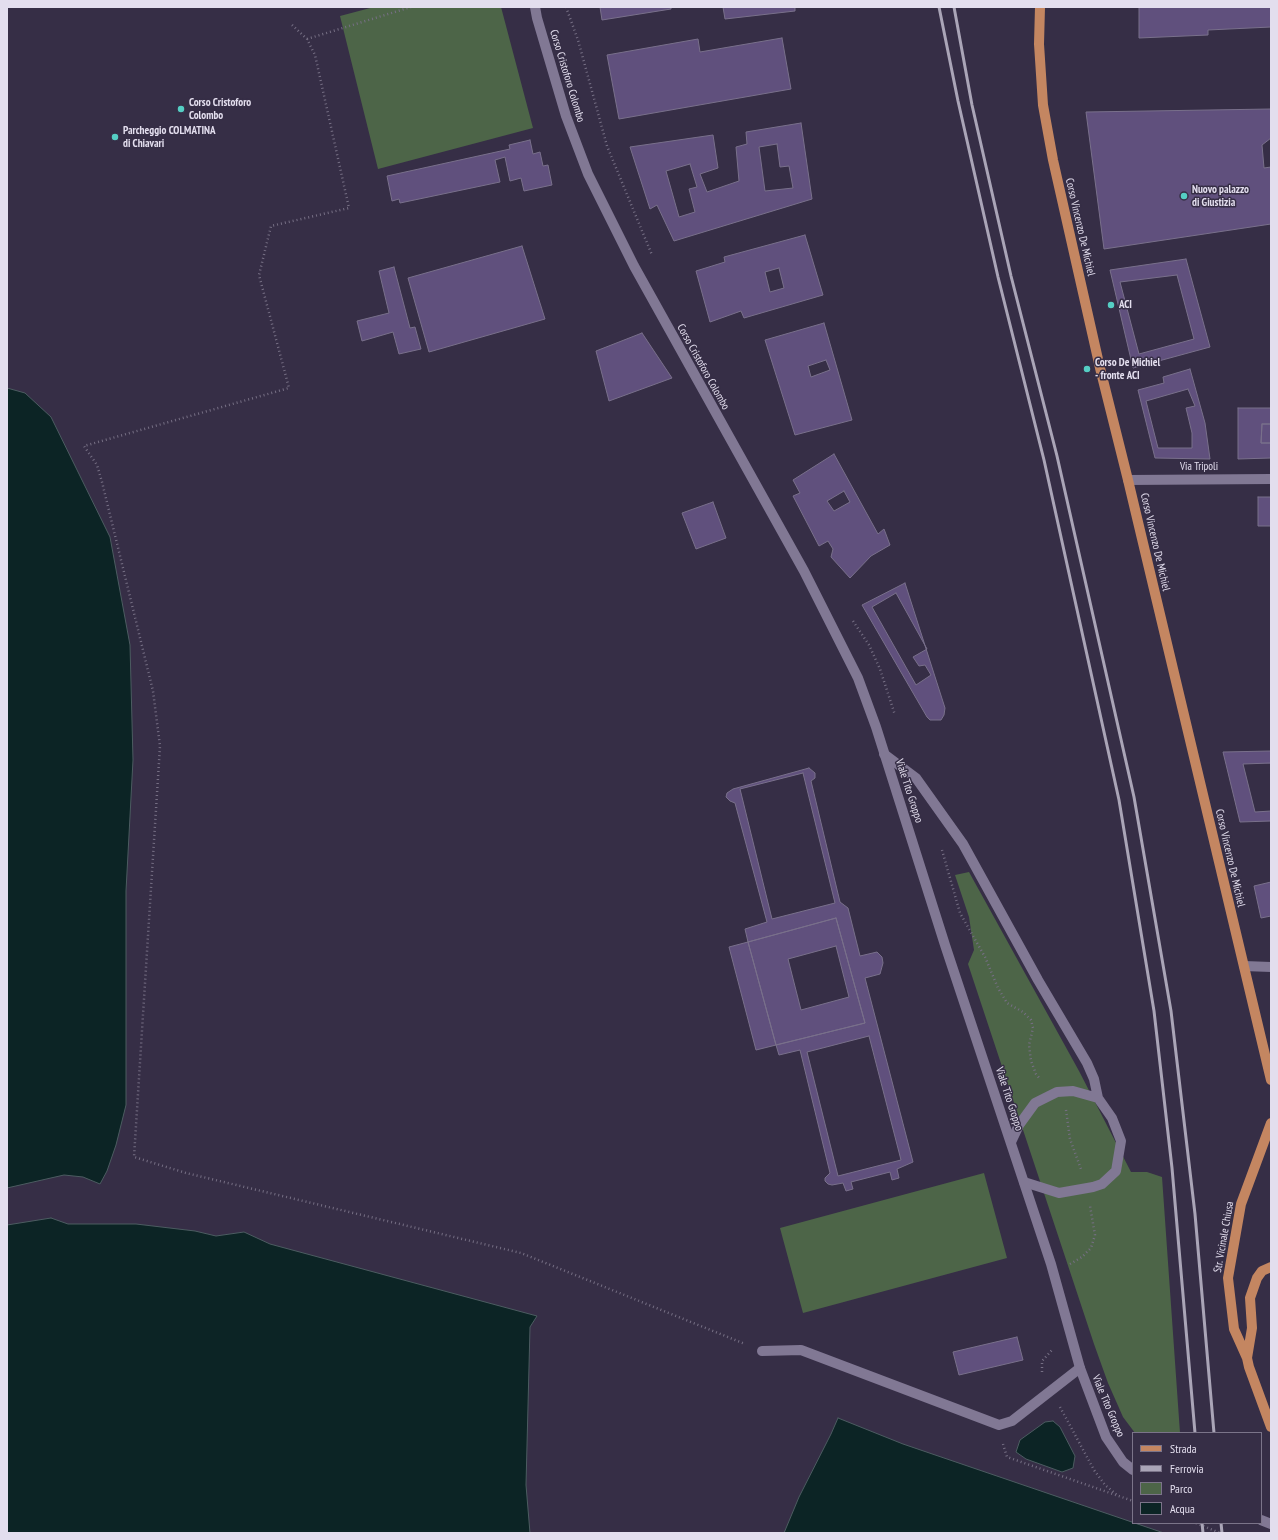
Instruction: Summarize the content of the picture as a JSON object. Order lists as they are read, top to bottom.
{
  "streets": {
    "main road": ["Corso Vincenzo De Michiel", "Str. Vicinale Chiusa"],
    "street": ["Corso Cristoforo Colombo", "Via Tripoli", "Viale Tito Groppo"]
  },
  "crossings": [
    ["Corso Cristoforo Colombo", "Viale Tito Groppo"],
    ["Corso Vincenzo De Michiel", "Via Tripoli"]
  ],
  "places": [
    "Corso Cristoforo Colombo",
    "Parcheggio COLMATINA di Chiavari",
    "Nuovo palazzo di Giustizia",
    "ACI",
    "Corso De Michiel - fronte ACI"
  ],
  "legend": [
    "Strada",
    "Ferrovia",
    "Parco",
    "Acqua"
  ]
}
